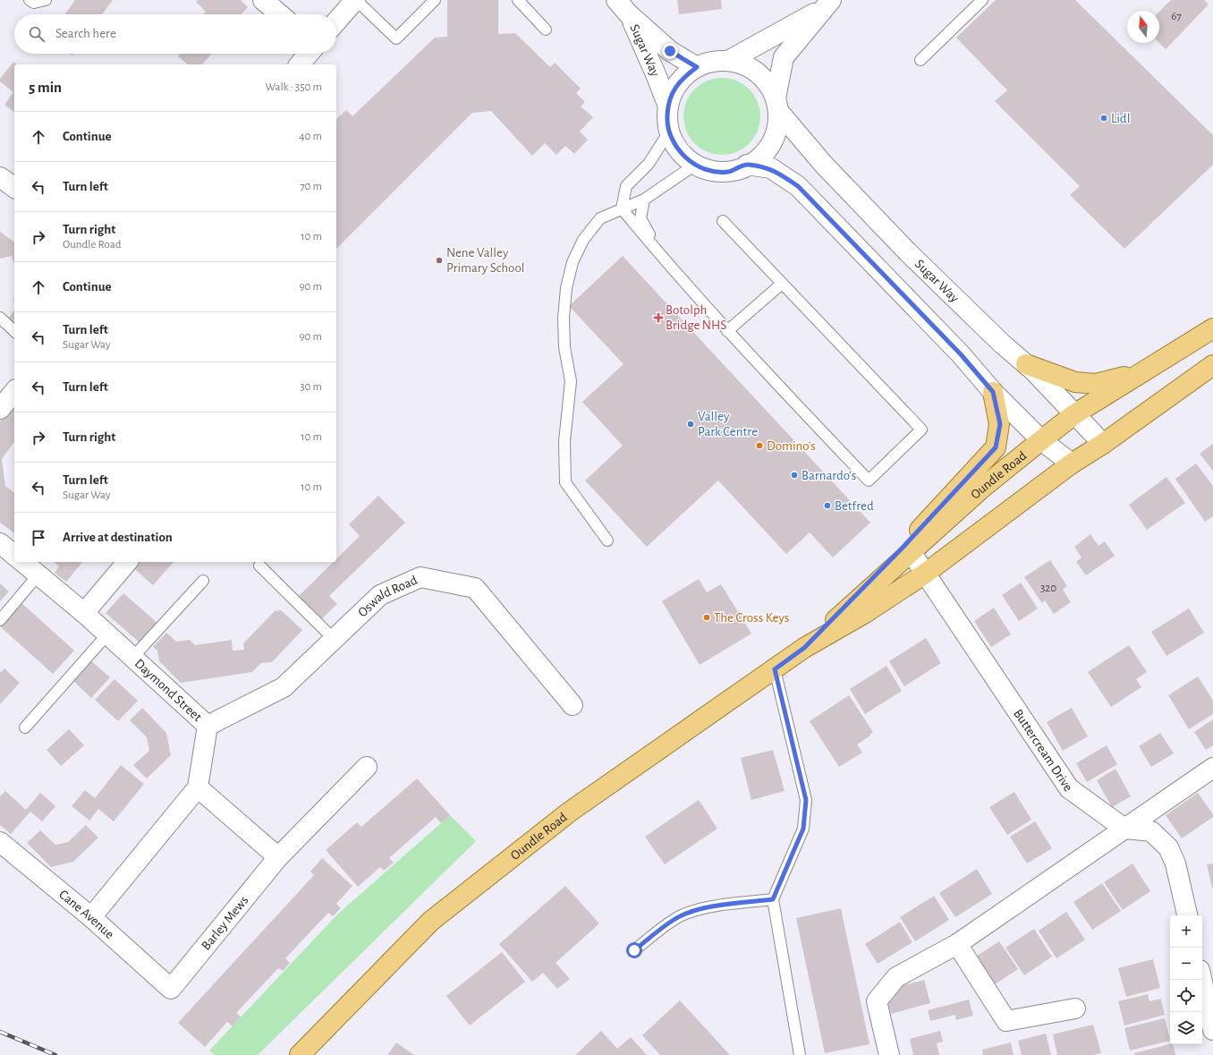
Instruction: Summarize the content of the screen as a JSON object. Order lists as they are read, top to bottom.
{
  "streets": {
    "main road": ["Oundle Road"],
    "street": [
      "Sugar Way",
      "Oswald Road",
      "Daymond Street",
      "Buttercream Drive",
      "Cane Avenue",
      "Barley Mews"
    ]
  },
  "crossings": [
    ["Sugar Way", "Oundle Road"],
    ["Oundle Road", "Buttercream Drive"],
    ["Oswald Road", "Daymond Street"],
    ["Cane Avenue", "Barley Mews"]
  ],
  "places": {
    "other": [
      "Lidl",
      "Nene Valley Primary School",
      "Valley Park Centre",
      "Domino's",
      "Barnardo's",
      "Betfred",
      "The Cross Keys"
    ],
    "health": ["Botolph Bridge NHS"]
  },
  "house_numbers": ["67", "320"],
  "north": "top",
  "page": {
    "search": "Search here",
    "heading": ["5 min", "Walk · 350 m"],
    "list": [
      ["Continue", "40 m"],
      ["Turn left", "70 m"],
      ["Turn right", "Oundle Road", "10 m"],
      ["Continue", "90 m"],
      ["Turn left", "Sugar Way", "90 m"],
      ["Turn left", "30 m"],
      ["Turn right", "10 m"],
      ["Turn left", "Sugar Way", "10 m"],
      "Arrive at destination"
    ],
    "map_buttons": ["+", "−"]
  }
}
